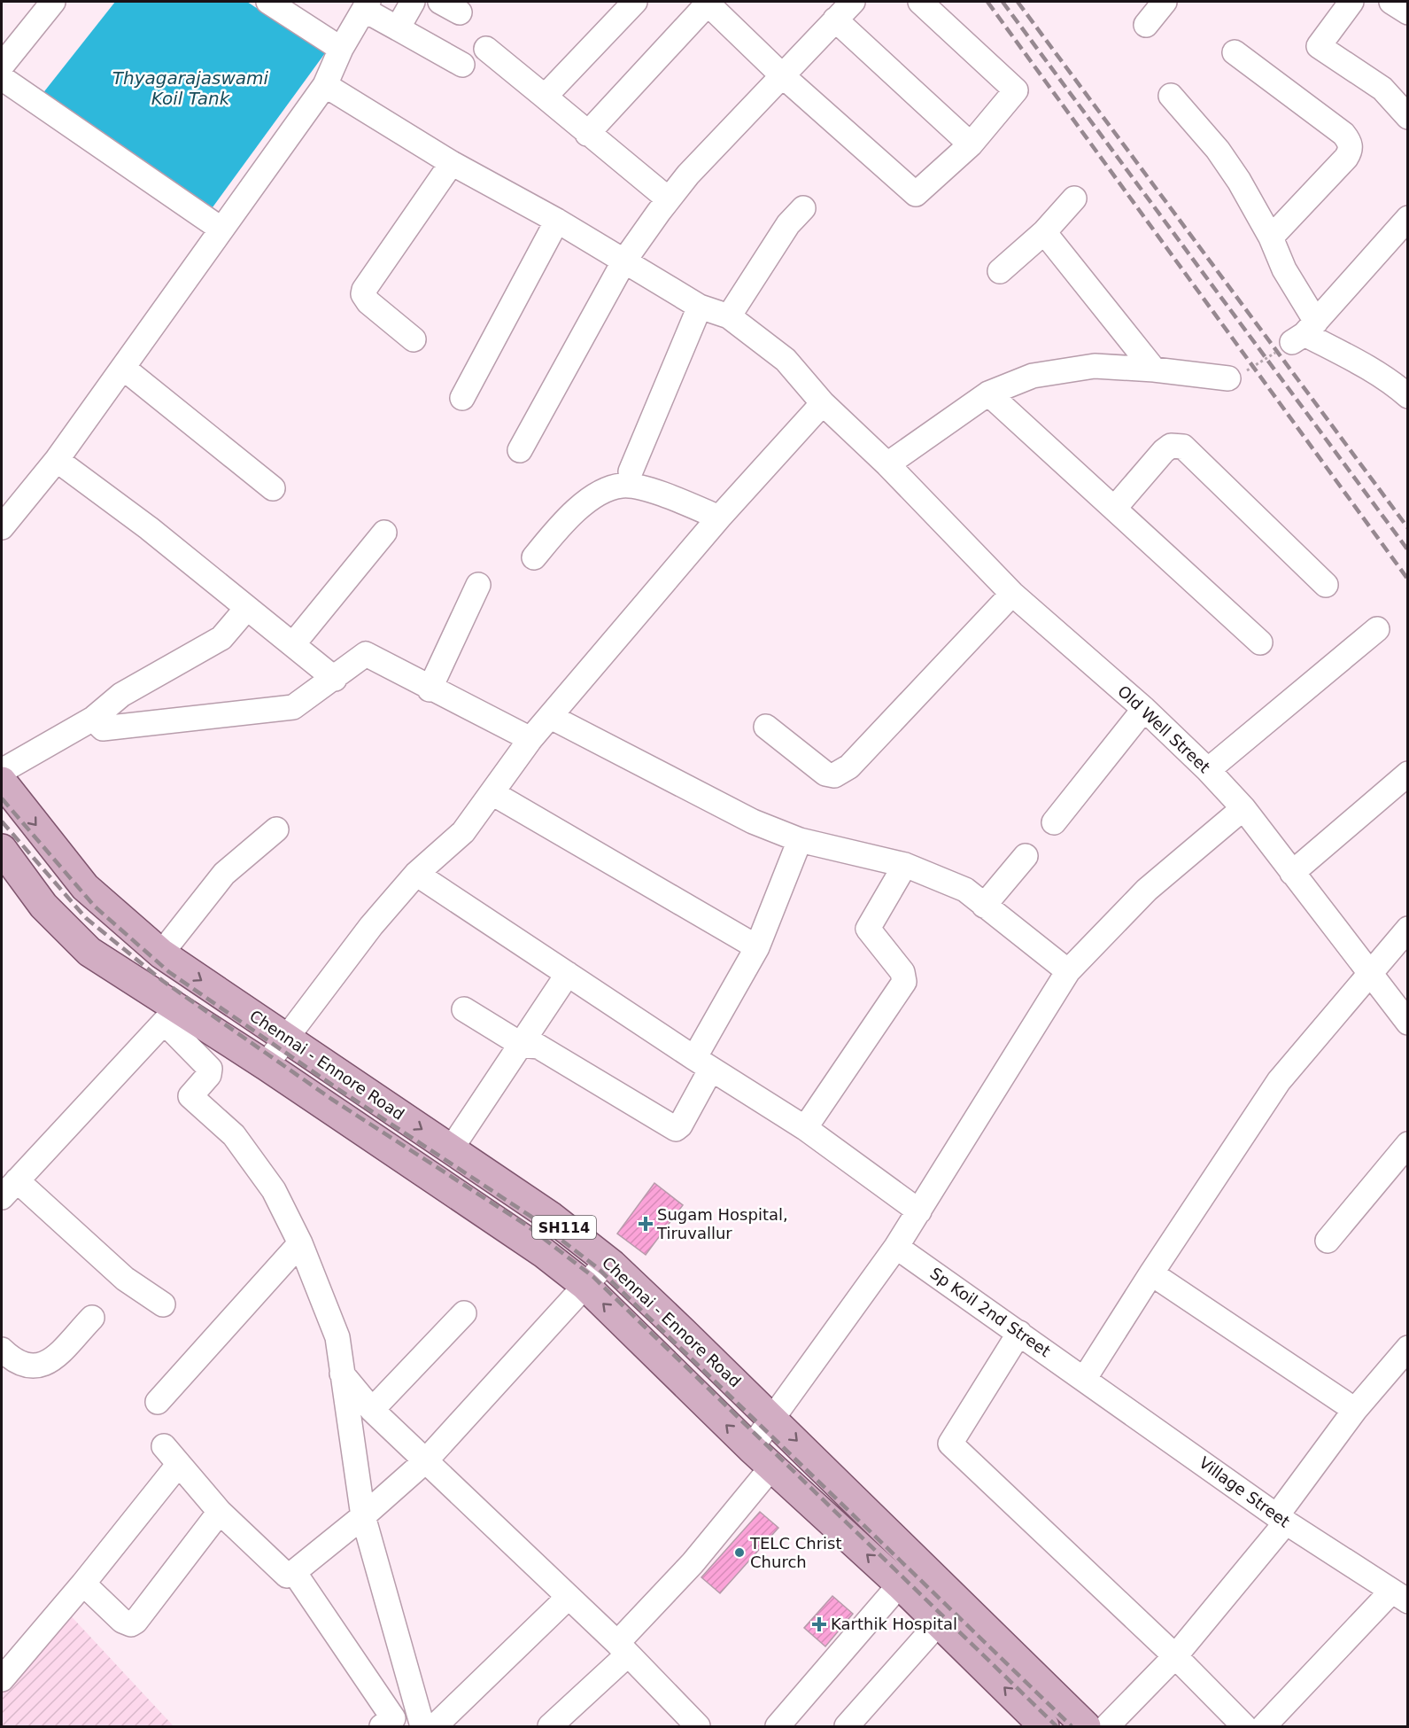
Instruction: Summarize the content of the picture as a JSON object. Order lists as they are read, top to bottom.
{
  "streets": {
    "main road": ["Chennai - Ennore Road", "SH114"],
    "street": ["Old Well Street", "Sp Koil 2nd Street", "Village Street"]
  },
  "crossings": [
    ["Sp Koil 2nd Street", "Village Street"]
  ],
  "water": ["Thyagarajaswami Koil Tank"],
  "places": {
    "health": ["Sugam Hospital, Tiruvallur", "Karthik Hospital"],
    "other": ["TELC Christ Church"]
  }
}
